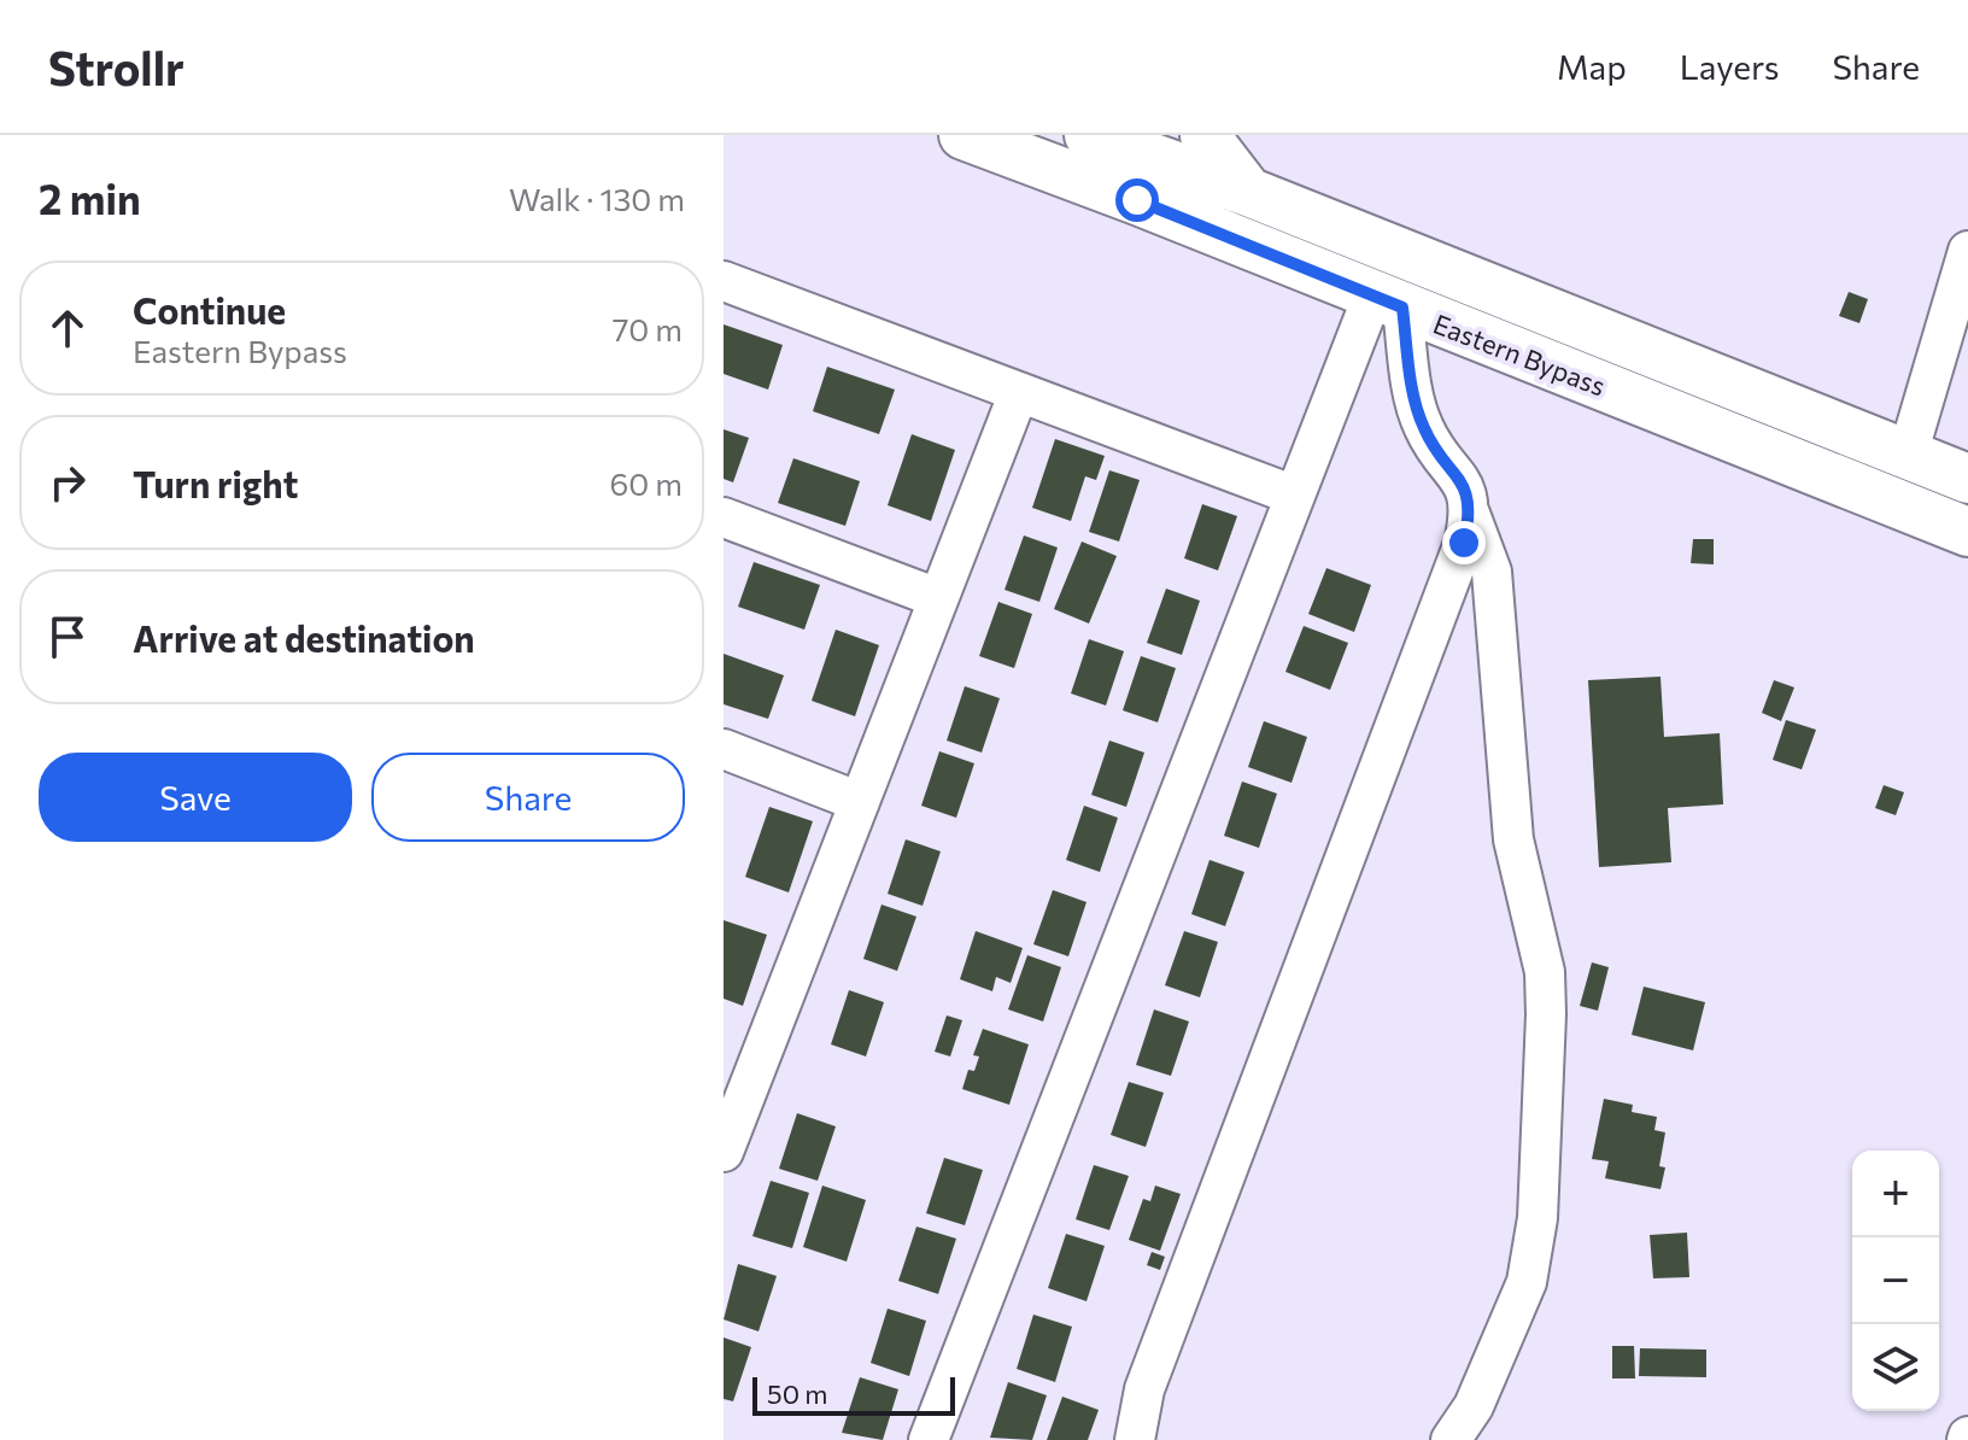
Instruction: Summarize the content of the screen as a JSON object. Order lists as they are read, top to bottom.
{
  "streets": {
    "main road": ["Eastern Bypass"]
  },
  "scale_bar": "50 m",
  "page": {
    "header": "Strollr",
    "nav": ["Map", "Layers", "Share"],
    "heading": ["2 min", "Walk · 130 m"],
    "list": [
      ["Continue", "Eastern Bypass", "70 m"],
      ["Turn right", "60 m"],
      "Arrive at destination"
    ],
    "buttons": ["Save", "Share"],
    "map_buttons": ["+", "−"],
    "scale": "50 m"
  }
}
